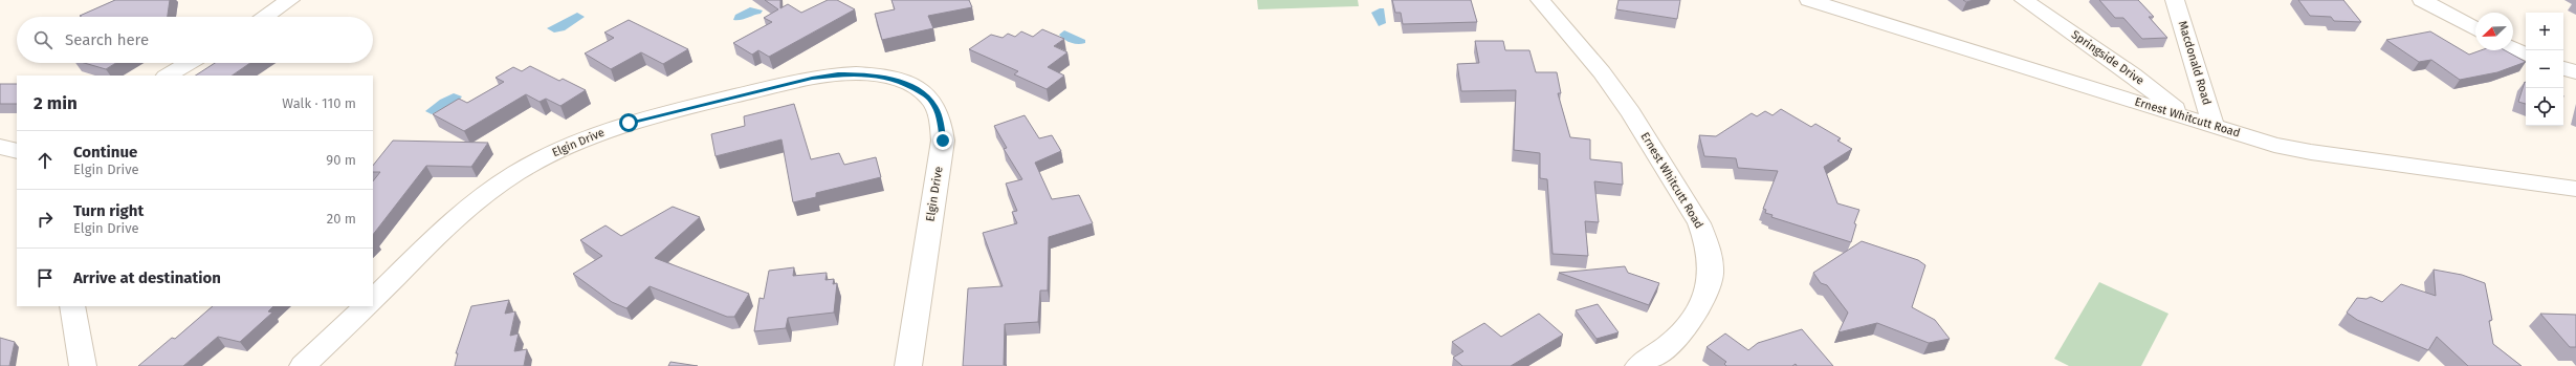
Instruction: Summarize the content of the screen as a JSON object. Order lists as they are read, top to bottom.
{
  "streets": {
    "street": [
      "Springside Drive",
      "Macdonald Road",
      "Ernest Whitcutt Road",
      "Elgin Drive"
    ]
  },
  "crossings": [
    ["Springside Drive", "Ernest Whitcutt Road"],
    ["Macdonald Road", "Ernest Whitcutt Road"]
  ],
  "north": "bottom left",
  "page": {
    "map_buttons": ["+", "−"],
    "search": "Search here",
    "heading": ["2 min", "Walk · 110 m"],
    "list": [
      ["Continue", "Elgin Drive", "90 m"],
      ["Turn right", "Elgin Drive", "20 m"],
      "Arrive at destination"
    ]
  }
}
